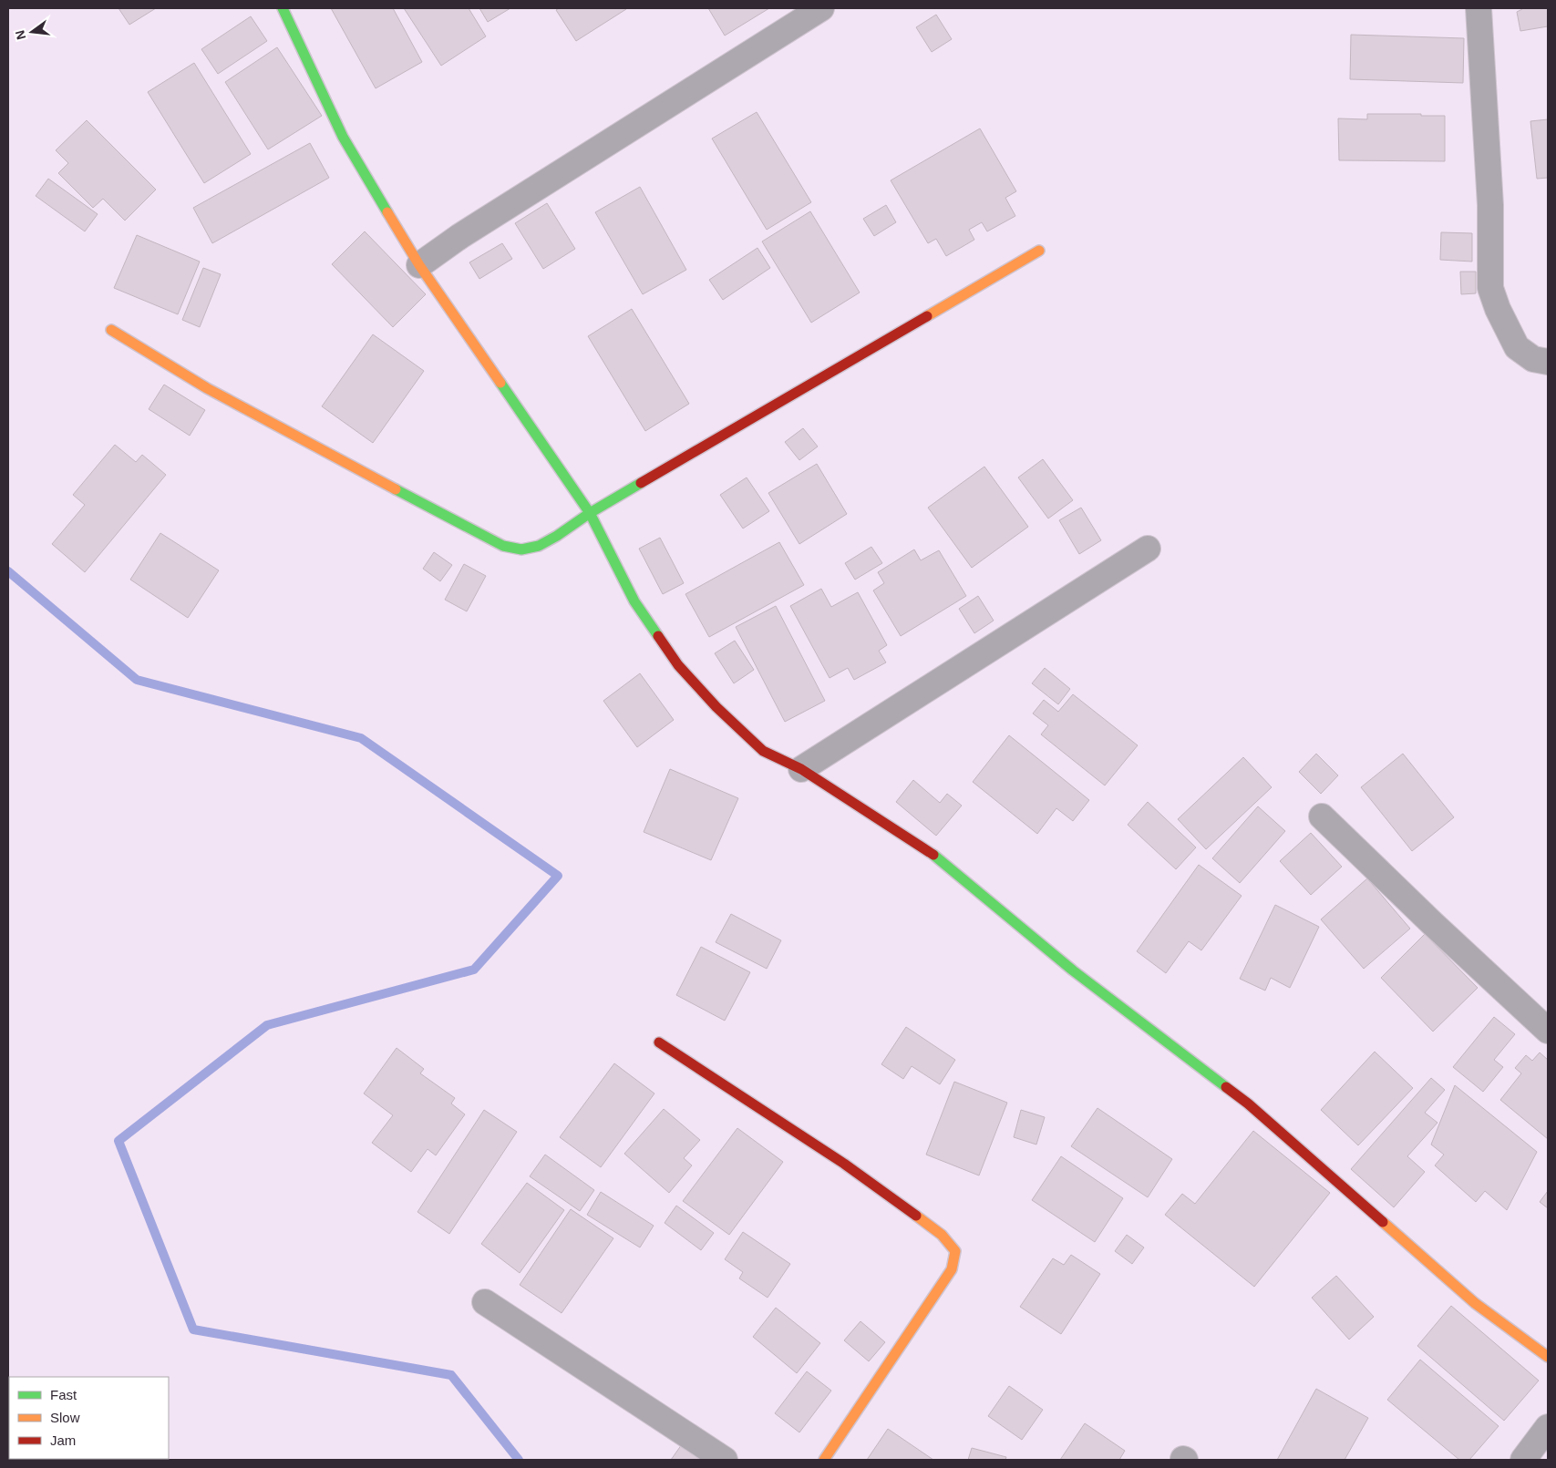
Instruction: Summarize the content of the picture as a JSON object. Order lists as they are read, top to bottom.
{
  "legend": ["Fast", "Slow", "Jam"],
  "north": "left"
}
